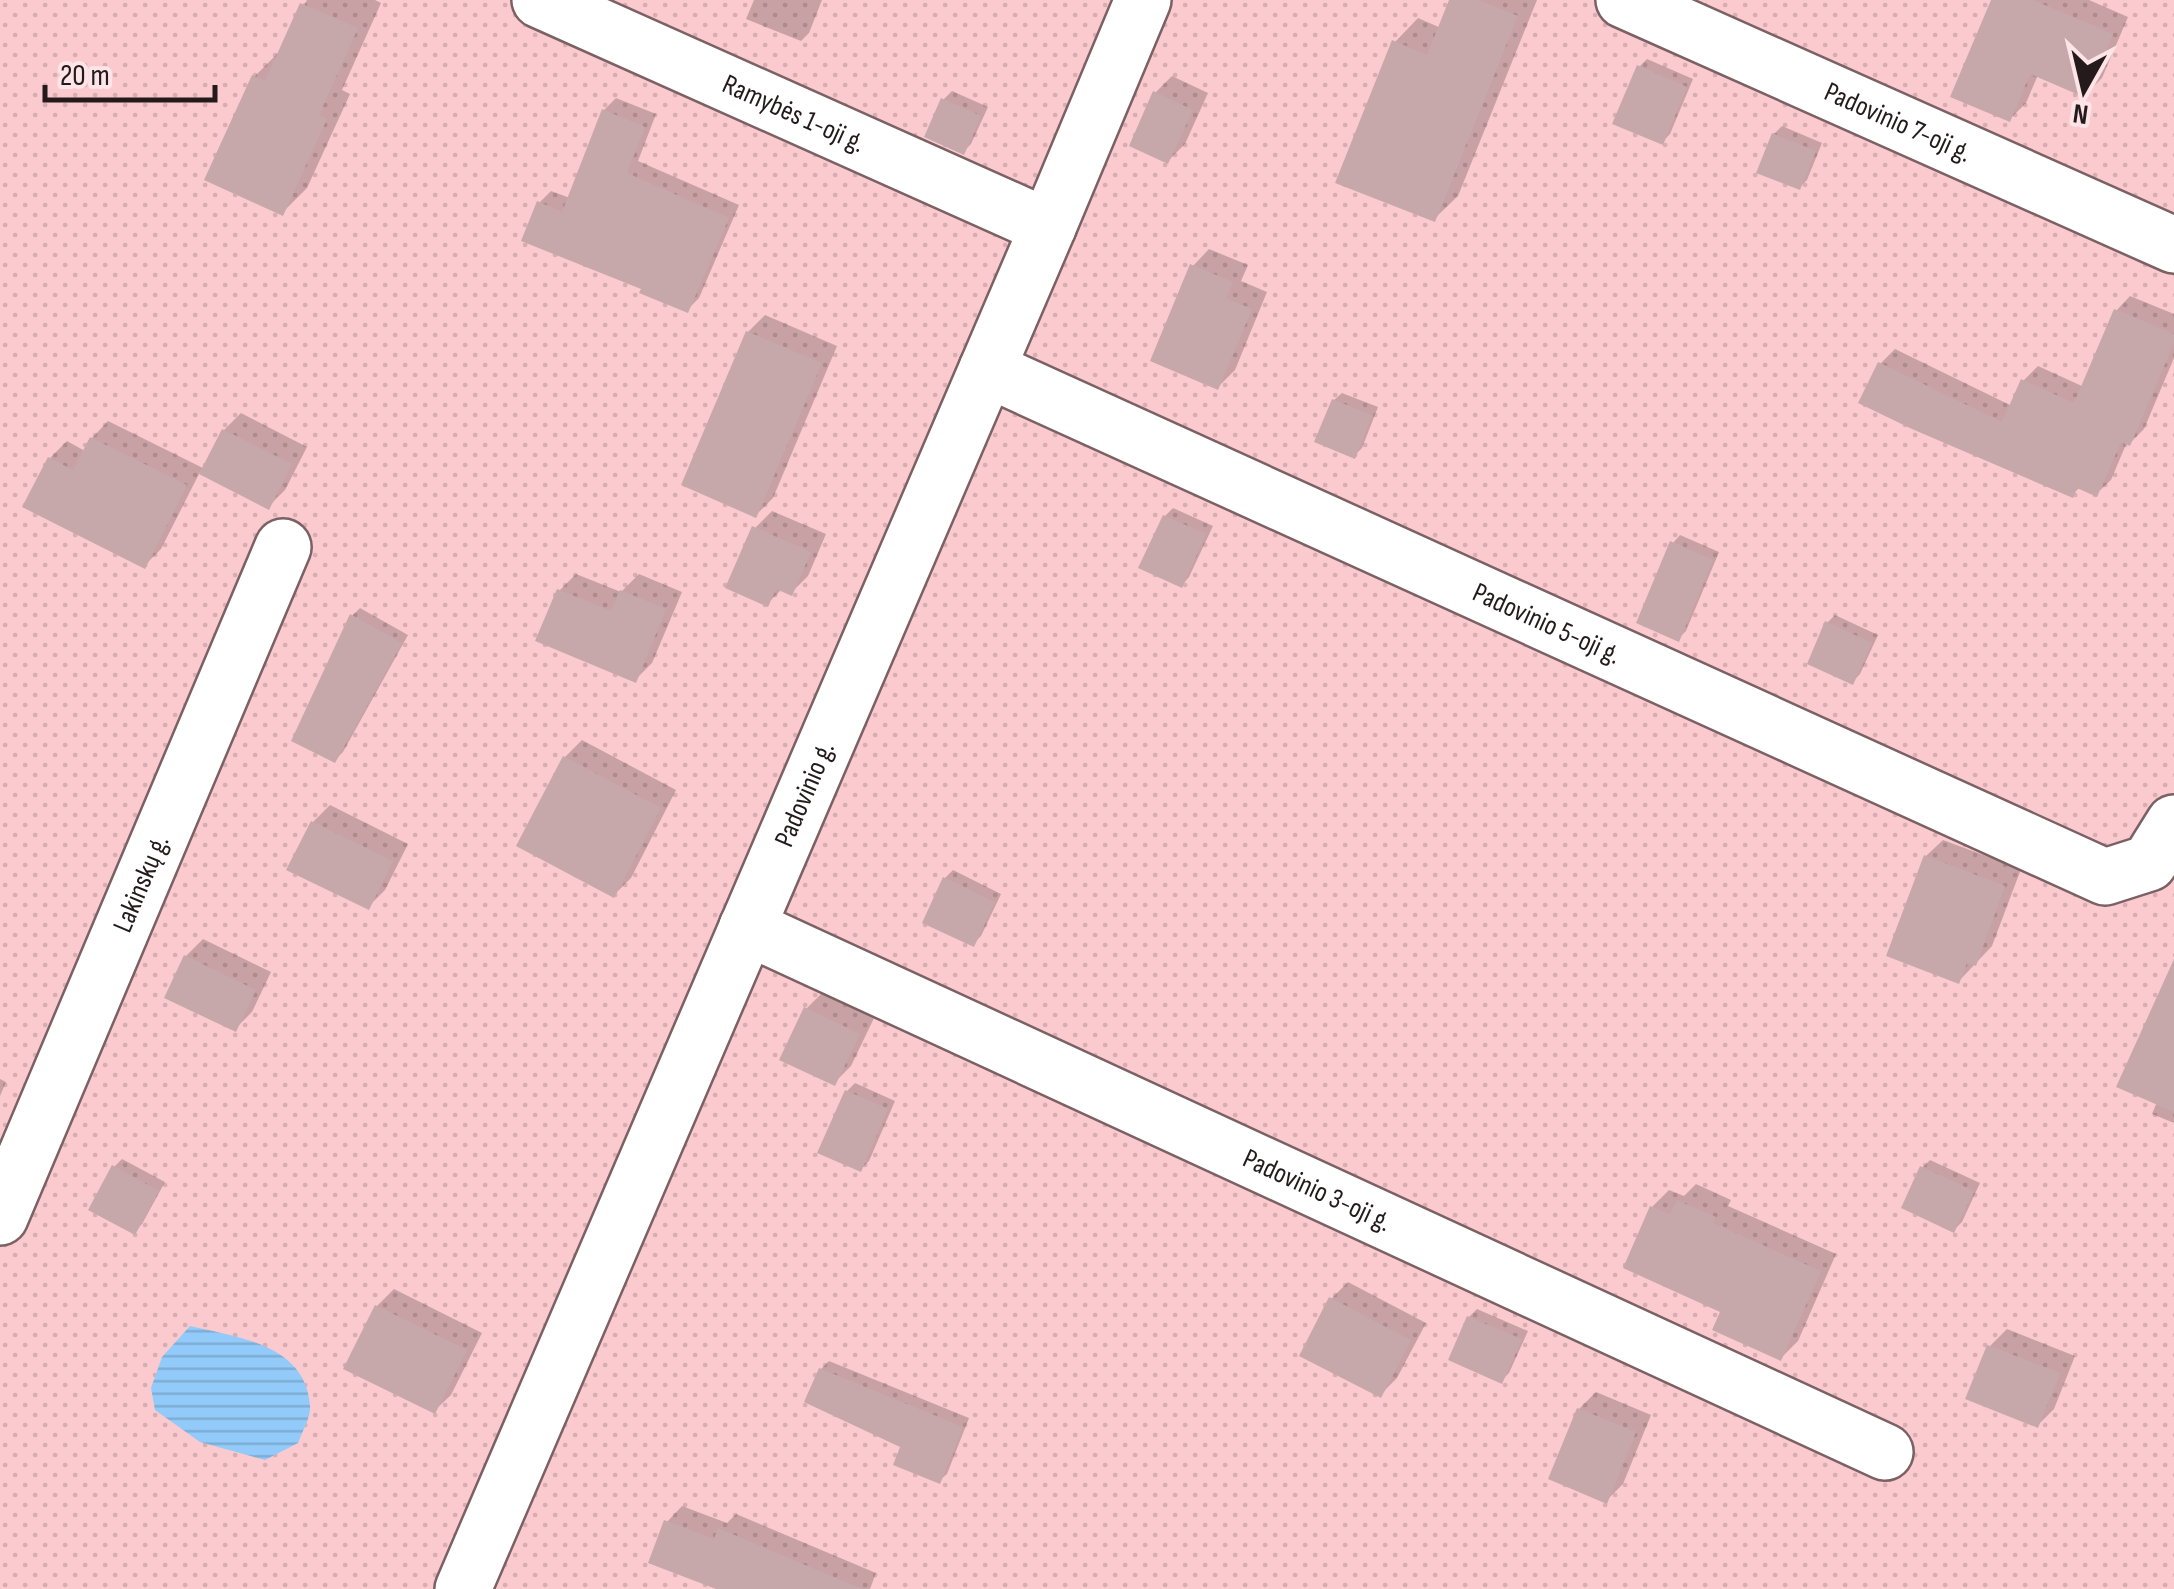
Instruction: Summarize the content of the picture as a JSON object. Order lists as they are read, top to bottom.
{
  "streets": {
    "street": [
      "Ramybės 1-oji g.",
      "Padovinio 7-oji g.",
      "Padovinio 5-oji g.",
      "Padovinio g.",
      "Lakinskų g.",
      "Padovinio 3-oji g."
    ]
  },
  "crossings": [
    ["Ramybės 1-oji g.", "Padovinio g."],
    ["Padovinio 5-oji g.", "Padovinio g."],
    ["Padovinio g.", "Padovinio 3-oji g."]
  ],
  "scale_bar": "20 m",
  "north": "bottom"
}
